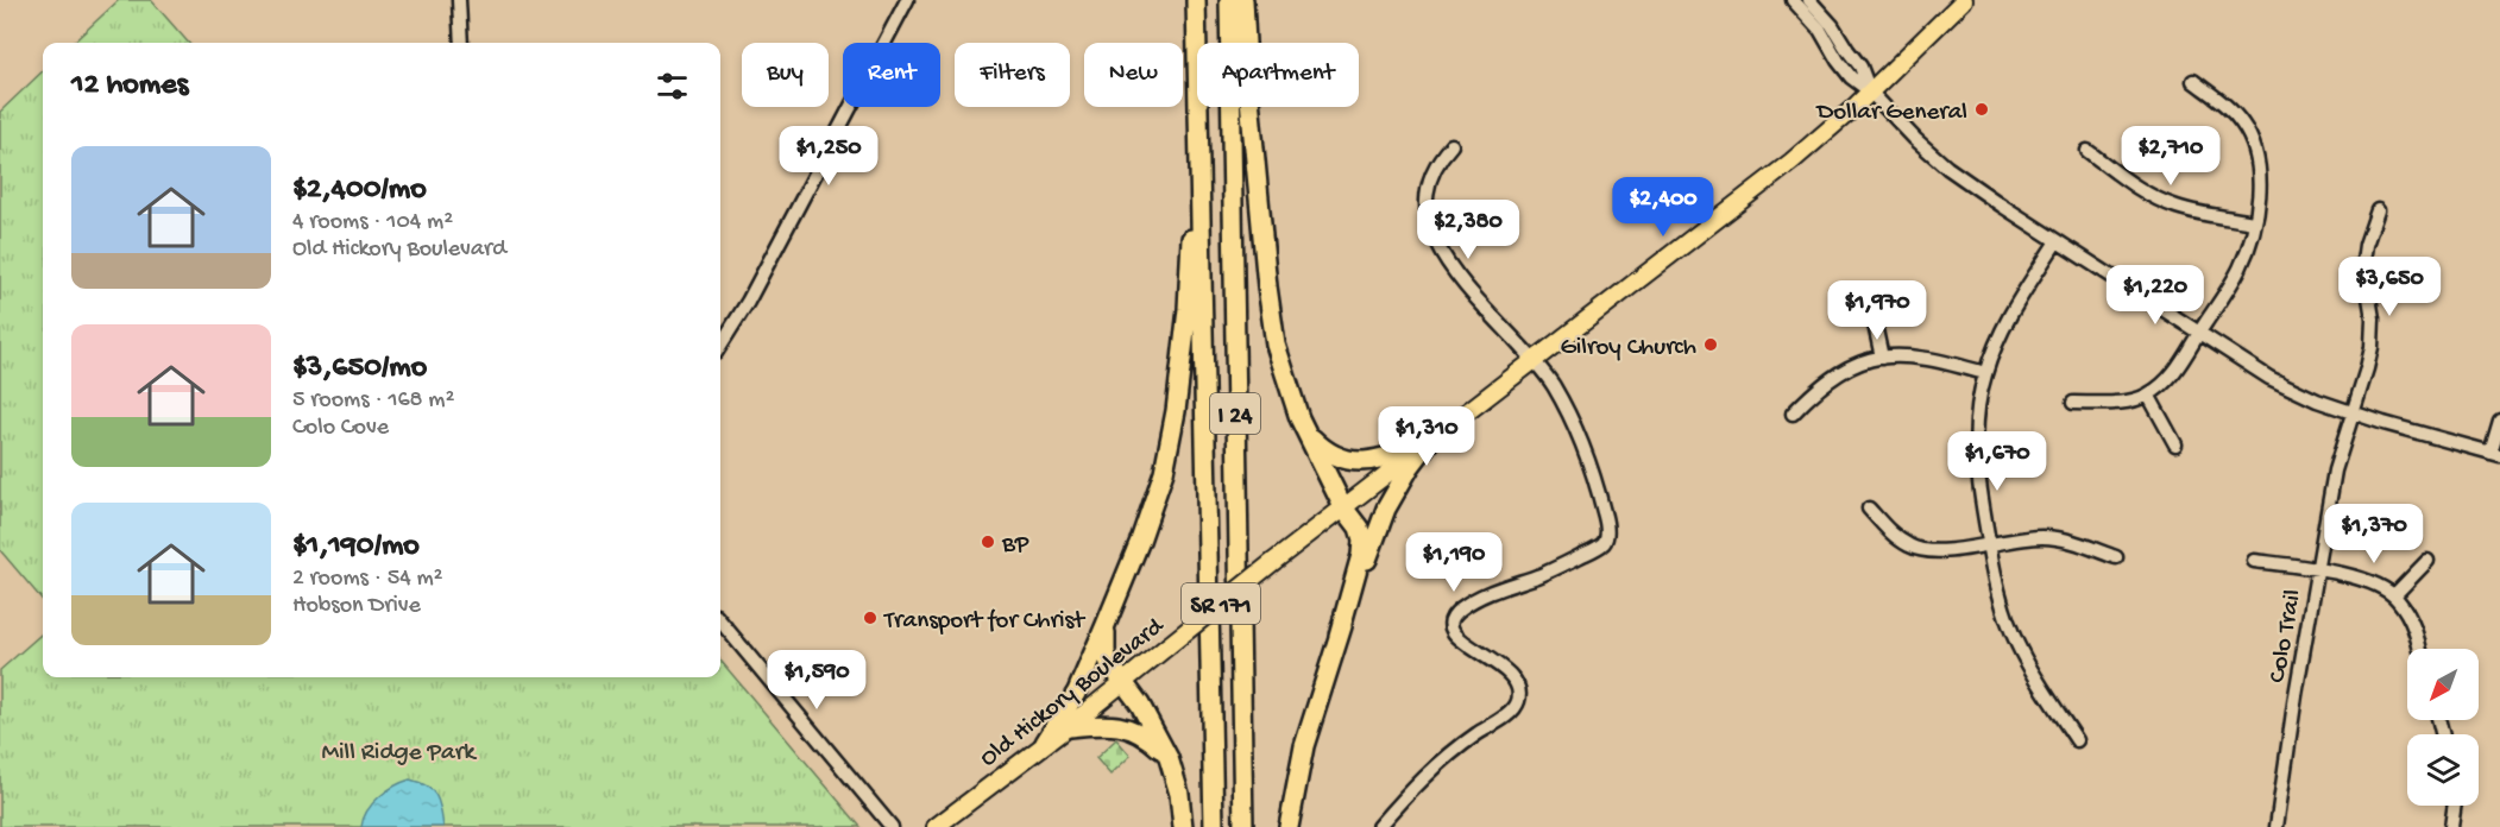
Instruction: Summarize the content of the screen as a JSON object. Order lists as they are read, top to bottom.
{
  "streets": {
    "highway": ["I 24"],
    "main road": ["SR 171", "Old Hickory Boulevard"],
    "street": ["Colo Trail"]
  },
  "parks": ["Mill Ridge Park"],
  "places": [
    "Dollar General",
    "Gilroy Church",
    "BP",
    "Transport for Christ"
  ],
  "north": "bottom left",
  "page": {
    "chip": [
      "Buy",
      "Rent",
      "Filters",
      "New",
      "Apartment"
    ],
    "heading": "12 homes",
    "price": [
      "$1,250",
      "$2,710",
      "$2,400",
      "$2,380",
      "$3,650",
      "$1,220",
      "$1,970",
      "$1,310",
      "$1,670",
      "$1,370",
      "$1,190",
      "$1,590"
    ],
    "list": [
      {
        "name": "$2,400/mo",
        "note": "4 rooms · 104 m² · Old Hickory Boulevard"
      },
      {
        "name": "$3,650/mo",
        "note": "5 rooms · 168 m² · Colo Cove"
      },
      {
        "name": "$1,190/mo",
        "note": "2 rooms · 54 m² · Hobson Drive"
      }
    ]
  }
}
